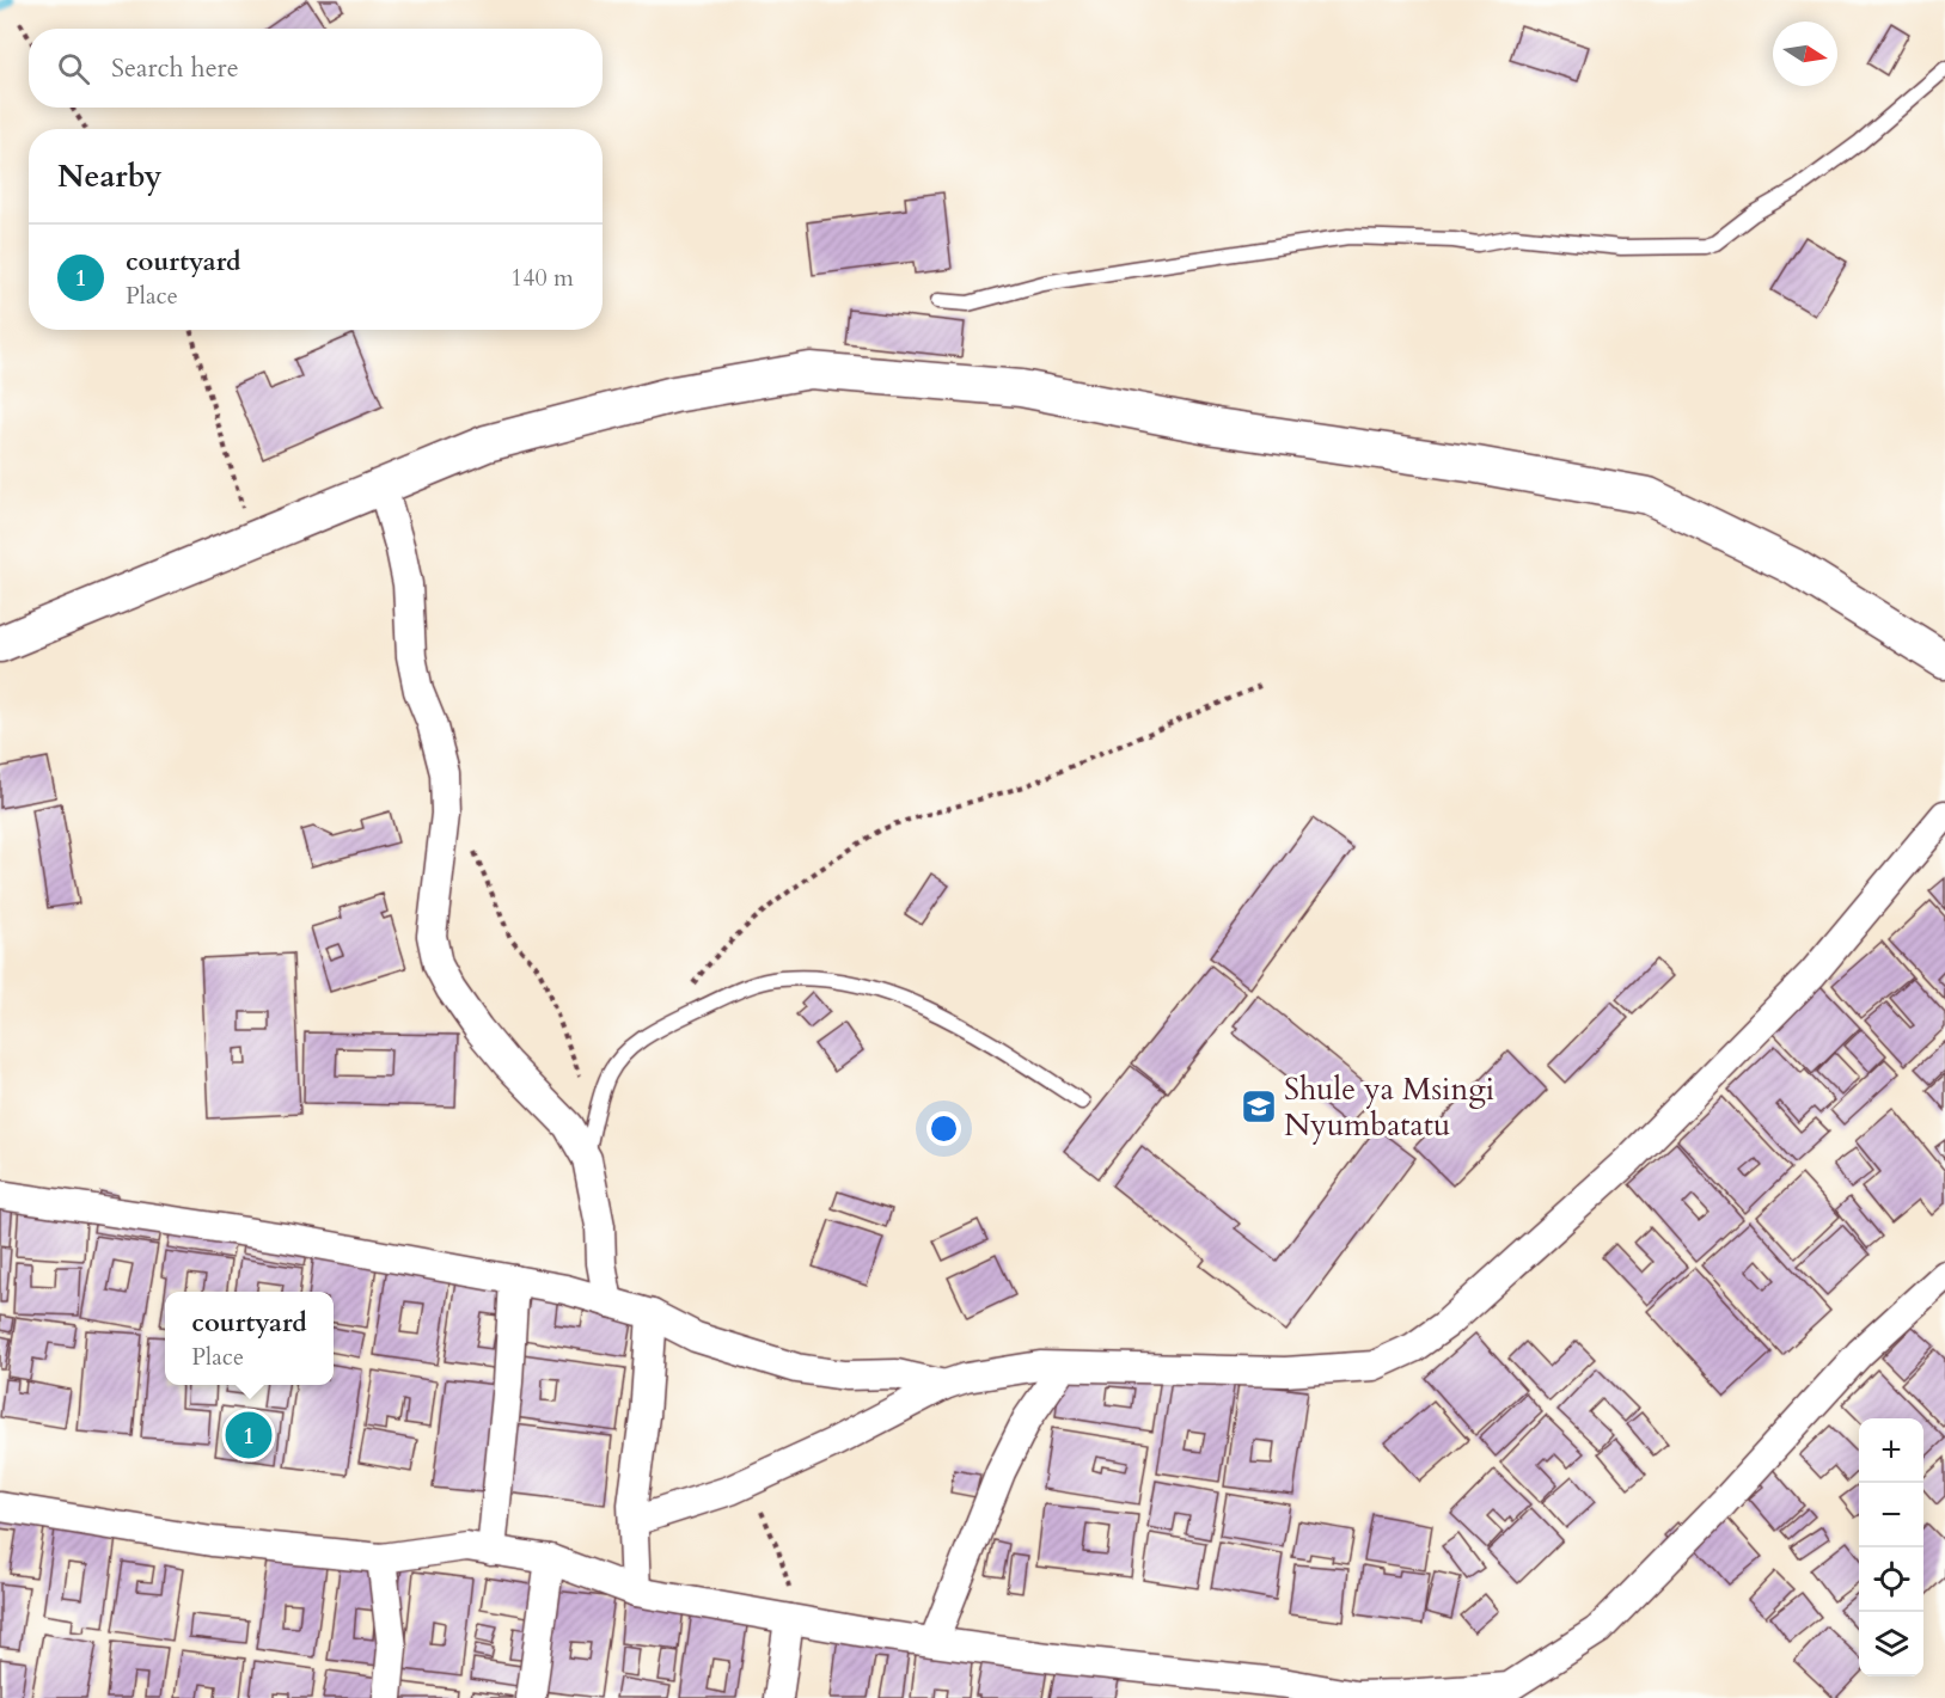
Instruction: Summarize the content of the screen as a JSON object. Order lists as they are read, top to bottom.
{
  "places": {
    "school or university": ["Shule ya Msingi Nyumbatatu"]
  },
  "north": "right",
  "page": {
    "search": "Search here",
    "heading": "Nearby",
    "list": [
      {
        "mark": "1",
        "name": "courtyard",
        "note": "Place",
        "value": "140 m"
      }
    ],
    "popup": ["courtyard", "Place"],
    "pins": "1",
    "map_buttons": ["+", "−"]
  }
}
